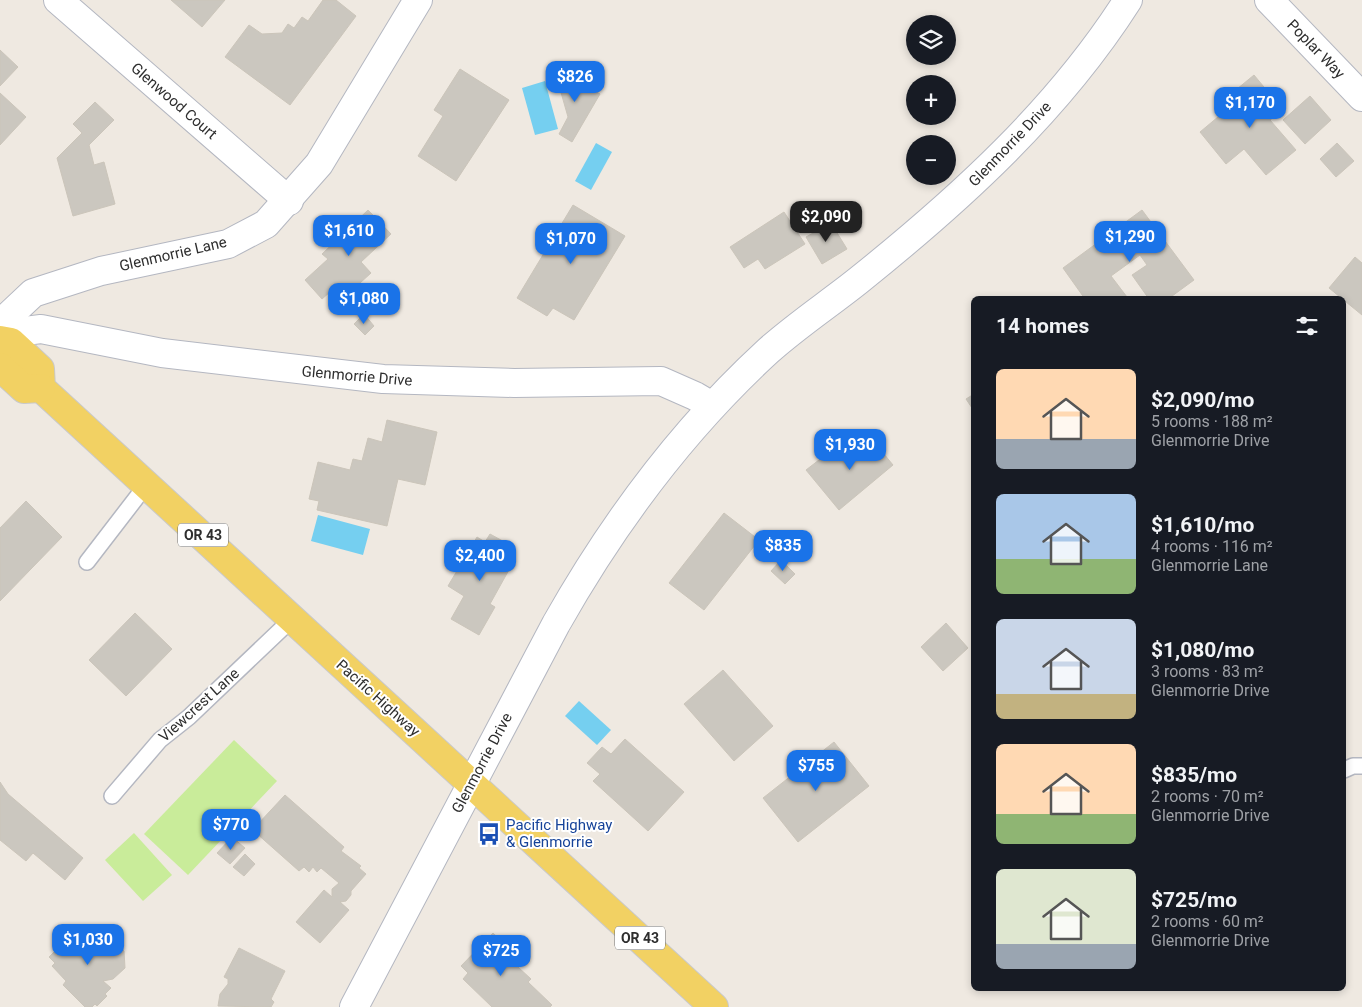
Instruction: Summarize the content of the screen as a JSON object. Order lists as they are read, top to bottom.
{
  "streets": {
    "main road": ["OR 43", "Pacific Highway"],
    "street": [
      "Poplar Way",
      "Glenwood Court",
      "Glenmorrie Drive",
      "Glenmorrie Lane"
    ],
    "lane": ["Viewcrest Lane"]
  },
  "crossings": [
    ["Glenwood Court", "Glenmorrie Lane"],
    ["Glenmorrie Drive", "Pacific Highway"],
    ["Pacific Highway", "Viewcrest Lane"]
  ],
  "places": {
    "bus stop": ["Pacific Highway & Glenmorrie"]
  },
  "page": {
    "map_buttons": ["+", "−"],
    "price": [
      "$826",
      "$1,170",
      "$2,090",
      "$1,610",
      "$1,290",
      "$1,070",
      "$1,080",
      "$1,930",
      "$835",
      "$2,400",
      "$755",
      "$770",
      "$1,030",
      "$725"
    ],
    "heading": "14 homes",
    "list": [
      {
        "name": "$2,090/mo",
        "note": "5 rooms · 188 m² · Glenmorrie Drive"
      },
      {
        "name": "$1,610/mo",
        "note": "4 rooms · 116 m² · Glenmorrie Lane"
      },
      {
        "name": "$1,080/mo",
        "note": "3 rooms · 83 m² · Glenmorrie Drive"
      },
      {
        "name": "$835/mo",
        "note": "2 rooms · 70 m² · Glenmorrie Drive"
      },
      {
        "name": "$725/mo",
        "note": "2 rooms · 60 m² · Glenmorrie Drive"
      }
    ]
  }
}
